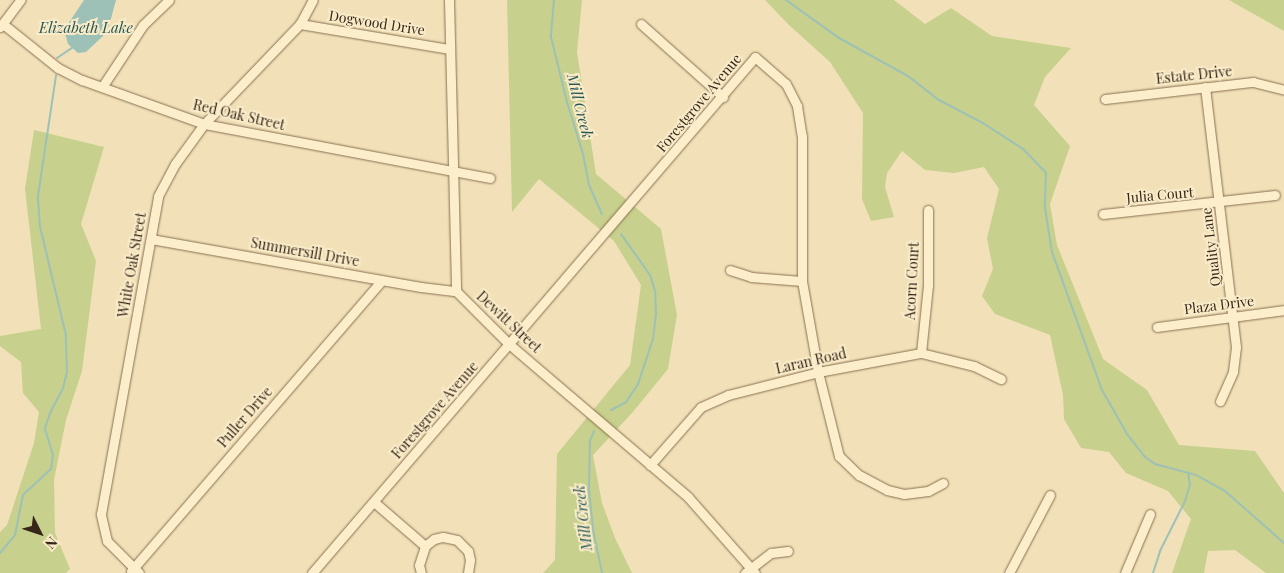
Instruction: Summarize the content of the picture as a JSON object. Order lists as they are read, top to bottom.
{
  "streets": {
    "street": [
      "Dogwood Drive",
      "Estate Drive",
      "Forestgrove Avenue",
      "Red Oak Street",
      "Julia Court",
      "Quality Lane",
      "Summersill Drive",
      "White Oak Street",
      "Acorn Court",
      "Plaza Drive",
      "Dewitt Street",
      "Laran Road",
      "Puller Drive"
    ]
  },
  "crossings": [
    ["Dogwood Drive", "White Oak Street"],
    ["Dogwood Drive", "Dewitt Street"],
    ["Estate Drive", "Quality Lane"],
    ["Forestgrove Avenue", "Dewitt Street"],
    ["Forestgrove Avenue", "Laran Road"],
    ["Red Oak Street", "White Oak Street"],
    ["Red Oak Street", "Dewitt Street"],
    ["Julia Court", "Quality Lane"],
    ["Quality Lane", "Plaza Drive"],
    ["Summersill Drive", "White Oak Street"],
    ["Summersill Drive", "Dewitt Street"],
    ["Summersill Drive", "Puller Drive"],
    ["White Oak Street", "Puller Drive"],
    ["Acorn Court", "Laran Road"],
    ["Dewitt Street", "Laran Road"]
  ],
  "water": ["Elizabeth Lake", "Mill Creek"],
  "north": "bottom right"
}
